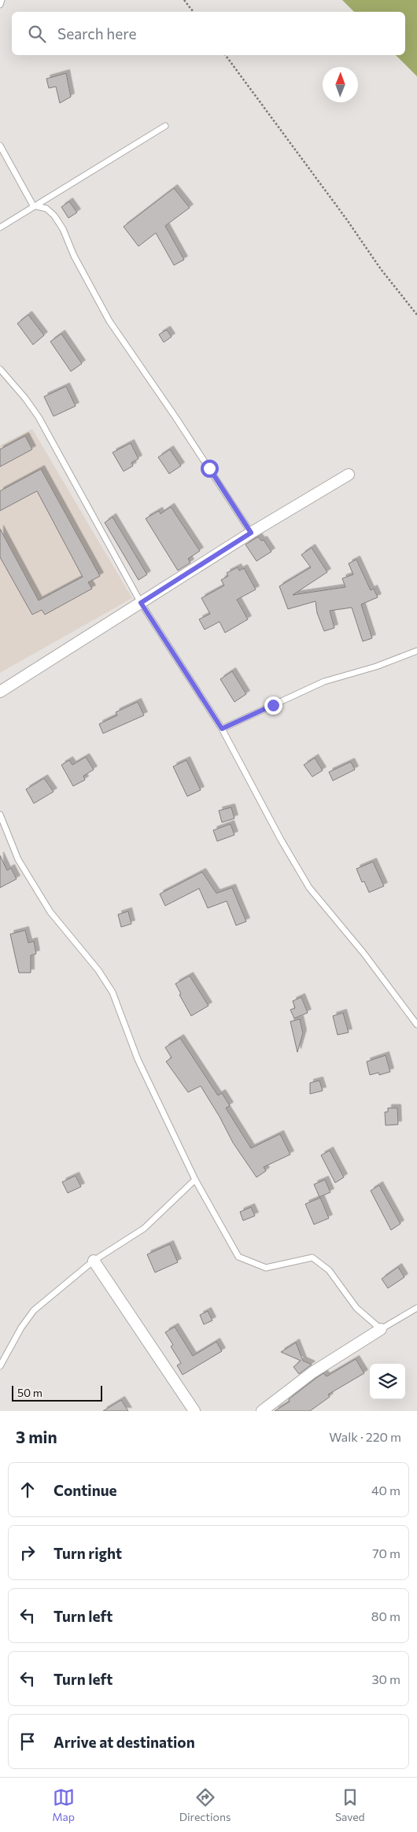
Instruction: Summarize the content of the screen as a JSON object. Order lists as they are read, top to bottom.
{
  "scale_bar": "50 m",
  "north": "top",
  "page": {
    "search": "Search here",
    "scale": "50 m",
    "heading": ["3 min", "Walk · 220 m"],
    "list": [
      ["Continue", "40 m"],
      ["Turn right", "70 m"],
      ["Turn left", "80 m"],
      ["Turn left", "30 m"],
      "Arrive at destination"
    ],
    "nav": ["Map", "Directions", "Saved"]
  }
}
